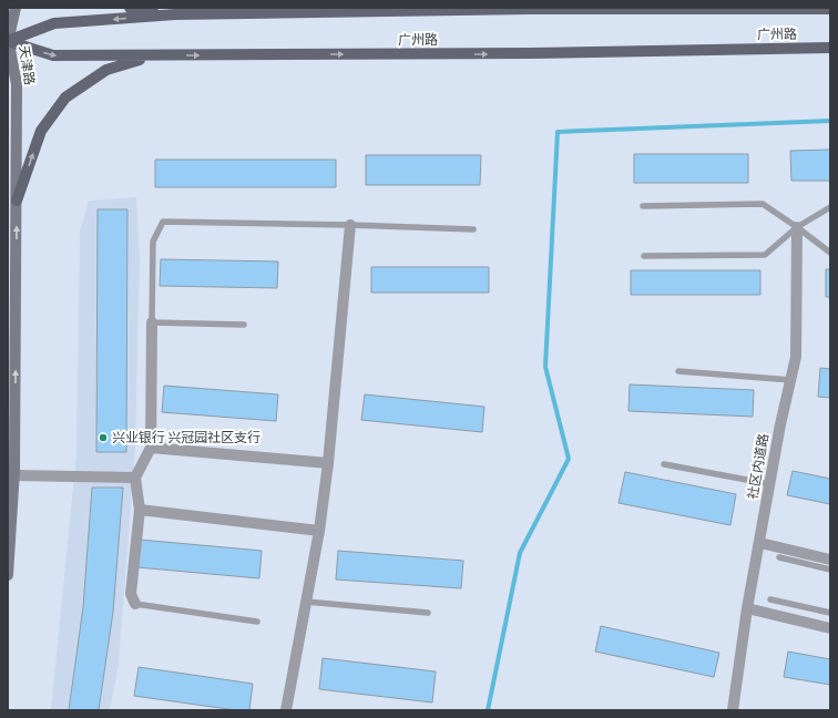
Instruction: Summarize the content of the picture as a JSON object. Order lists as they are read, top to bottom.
{
  "streets": {
    "main road": ["广州路", "天津路"],
    "street": ["社区内道路"]
  },
  "crossings": [
    ["广州路", "天津路"]
  ],
  "one_way": ["天津路"],
  "places": ["兴业银行 兴冠园社区支行"]
}
